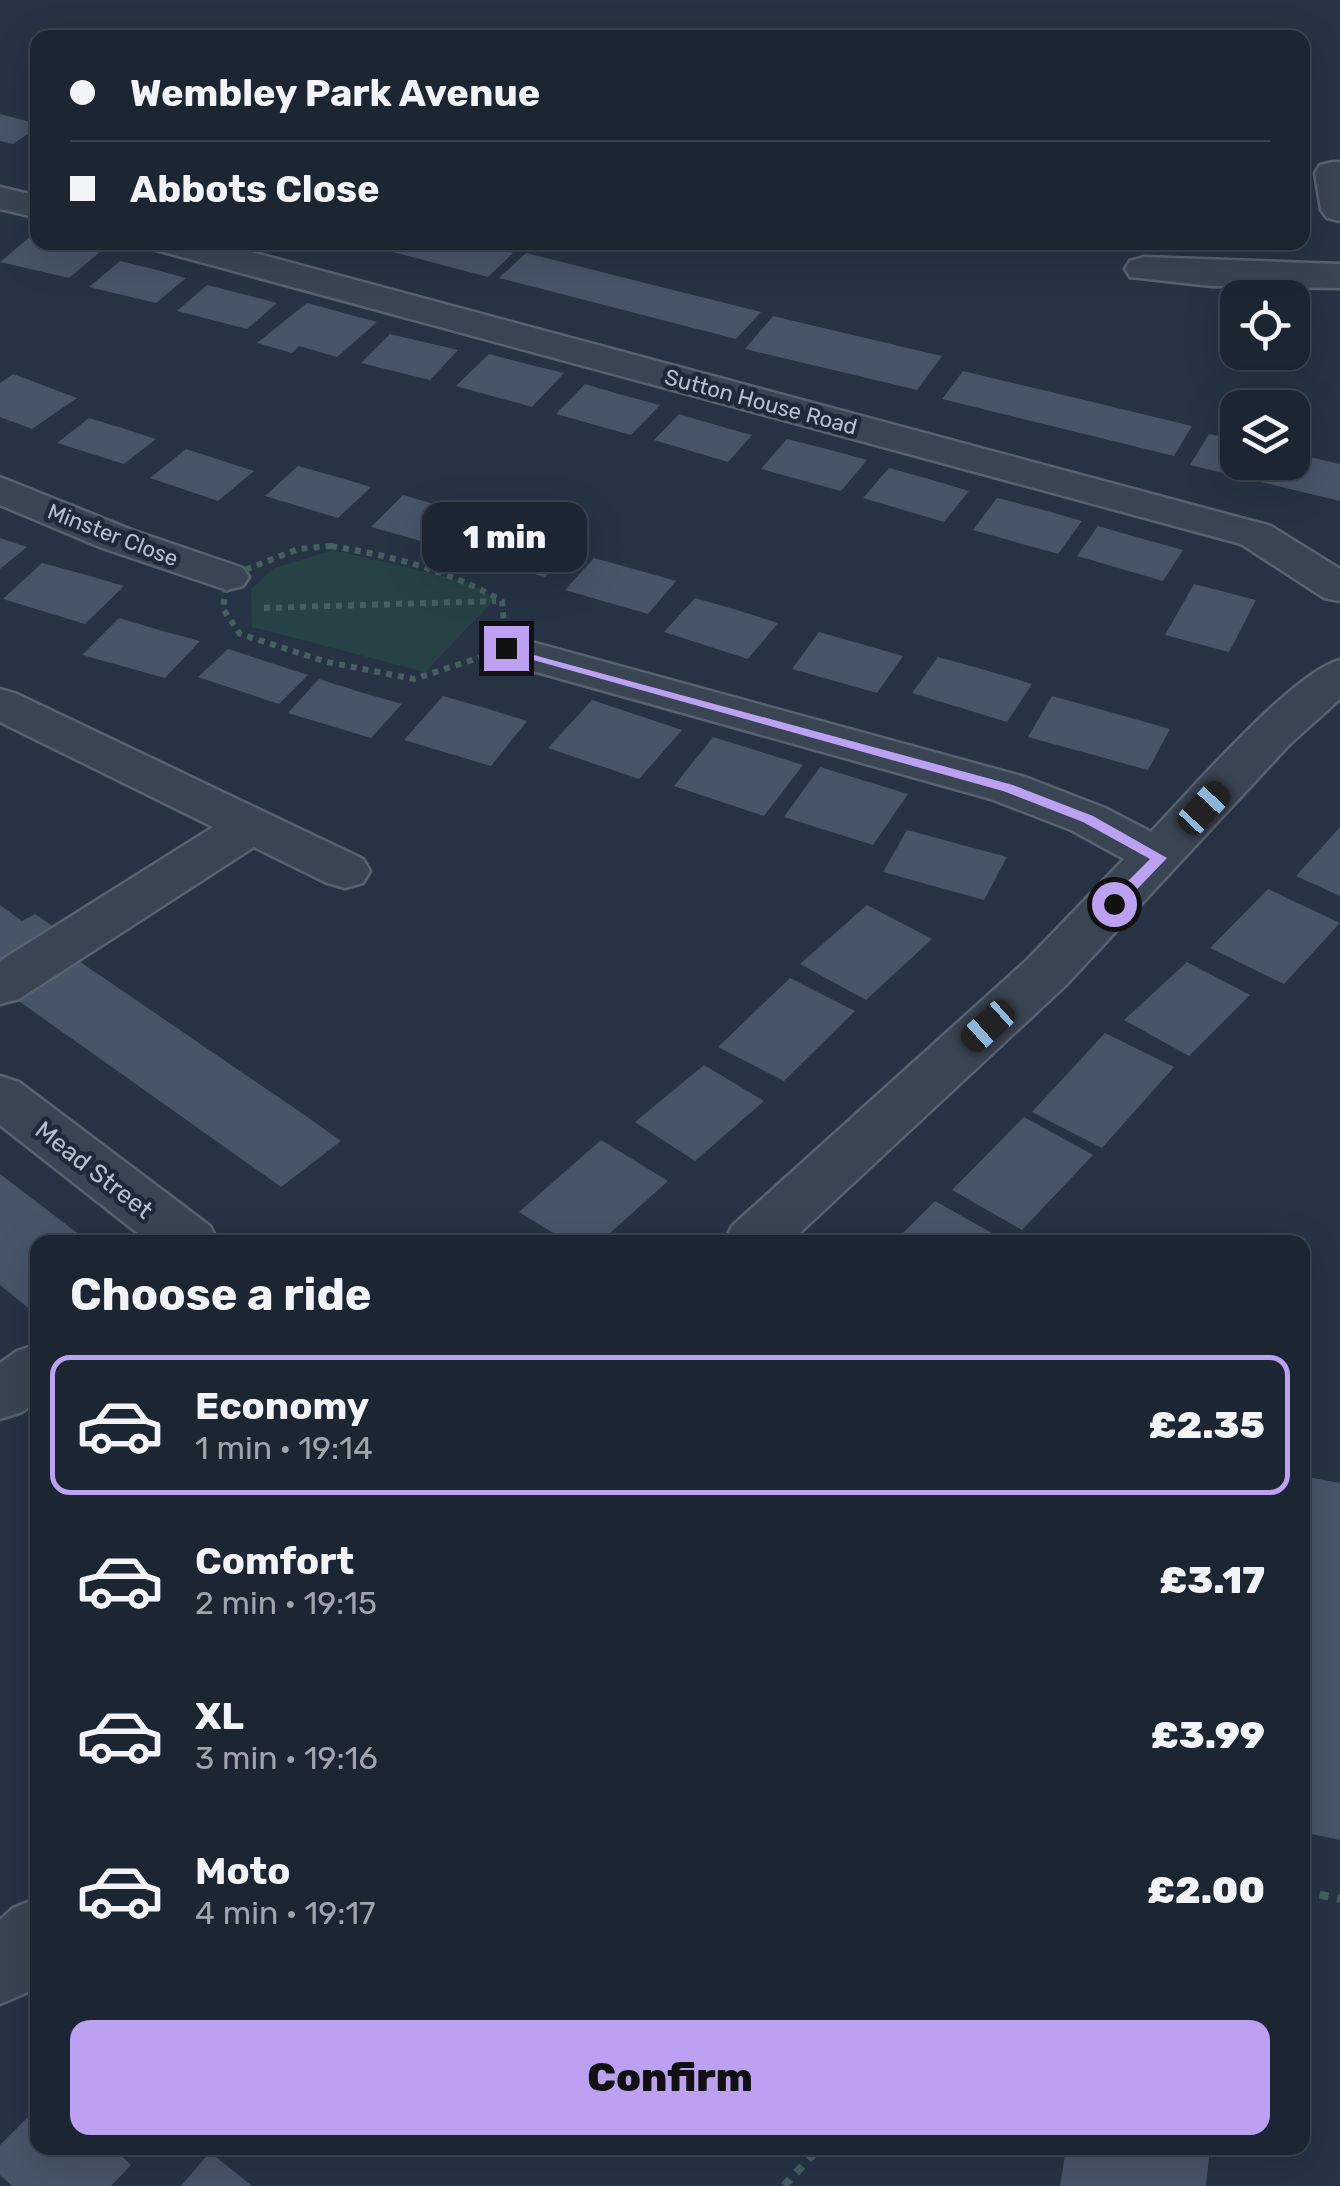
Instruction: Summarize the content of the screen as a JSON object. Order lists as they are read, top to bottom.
{
  "streets": {
    "street": ["Sutton House Road", "Minster Close", "Mead Street"]
  },
  "page": {
    "banner": ["Wembley Park Avenue", "Abbots Close"],
    "bubble": "1 min",
    "heading": "Choose a ride",
    "list": [
      {
        "name": "Economy",
        "note": "1 min · 19:14",
        "value": "£2.35"
      },
      {
        "name": "Comfort",
        "note": "2 min · 19:15",
        "value": "£3.17"
      },
      {
        "name": "XL",
        "note": "3 min · 19:16",
        "value": "£3.99"
      },
      {
        "name": "Moto",
        "note": "4 min · 19:17",
        "value": "£2.00"
      }
    ],
    "buttons": "Confirm"
  }
}
